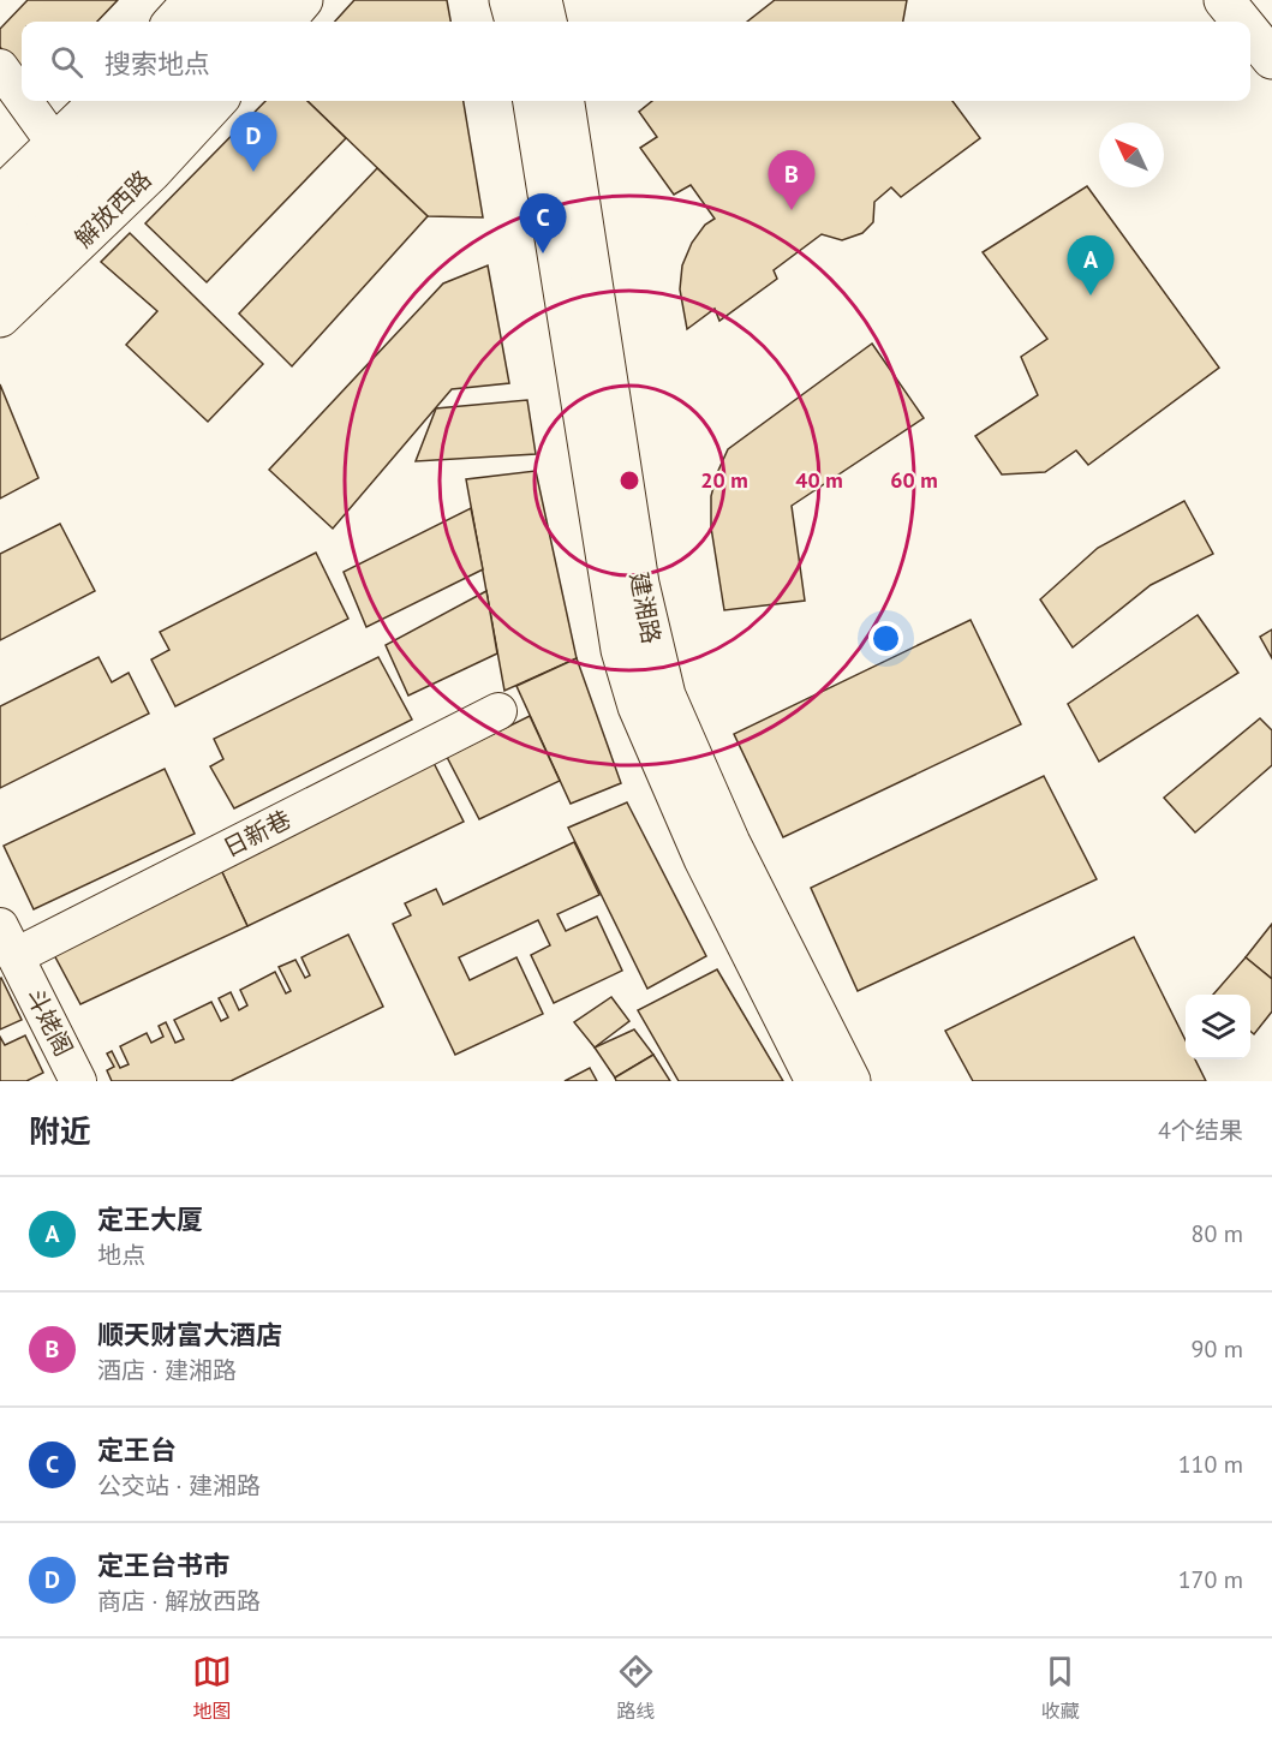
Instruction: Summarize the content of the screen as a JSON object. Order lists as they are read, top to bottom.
{
  "streets": {
    "main road": ["解放西路", "建湘路"],
    "street": ["日新巷", "斗姥阁"]
  },
  "crossings": [
    ["日新巷", "斗姥阁"]
  ],
  "north": "top left",
  "page": {
    "search": "搜索地点",
    "pins": [
      "D",
      "B",
      "C",
      "A"
    ],
    "heading": ["附近", "4个结果"],
    "list": [
      {
        "mark": "A",
        "name": "定王大厦",
        "note": "地点",
        "value": "80 m"
      },
      {
        "mark": "B",
        "name": "顺天财富大酒店",
        "note": "酒店 · 建湘路",
        "value": "90 m"
      },
      {
        "mark": "C",
        "name": "定王台",
        "note": "公交站 · 建湘路",
        "value": "110 m"
      },
      {
        "mark": "D",
        "name": "定王台书市",
        "note": "商店 · 解放西路",
        "value": "170 m"
      }
    ],
    "nav": ["地图", "路线", "收藏"]
  },
  "rings": ["20 m", "40 m", "60 m"]
}
